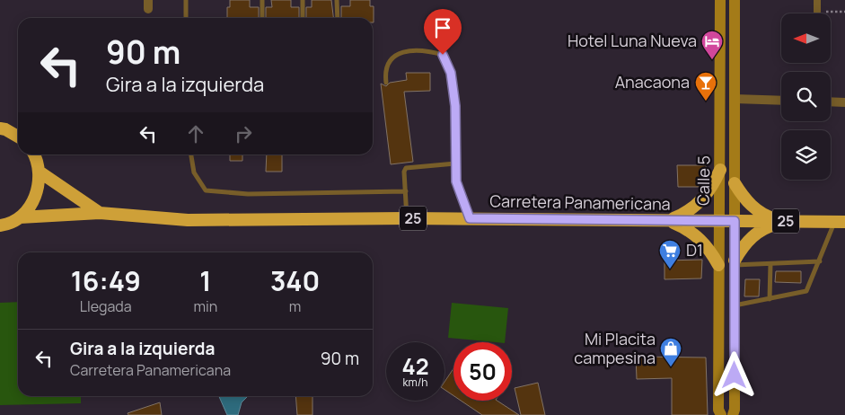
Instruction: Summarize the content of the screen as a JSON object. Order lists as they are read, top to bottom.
{
  "streets": {
    "highway": ["Carretera Panamericana", "25"],
    "main road": ["Calle 5"]
  },
  "crossings": [
    ["Calle 5", "Carretera Panamericana"]
  ],
  "places": {
    "hotel": ["Hotel Luna Nueva"],
    "bar": ["Anacaona"],
    "supermarket": ["D1"],
    "shop": ["Mi Placita campesina"]
  },
  "north": "left",
  "page": {
    "turn": ["90 m", "Gira a la izquierda"],
    "eta": [
      "16:49",
      "Llegada",
      "1",
      "min",
      "340",
      "m"
    ],
    "list": [
      {
        "name": "Gira a la izquierda",
        "note": "Carretera Panamericana",
        "value": "90 m"
      }
    ],
    "speed": "42 km/h",
    "limit": "50"
  }
}
